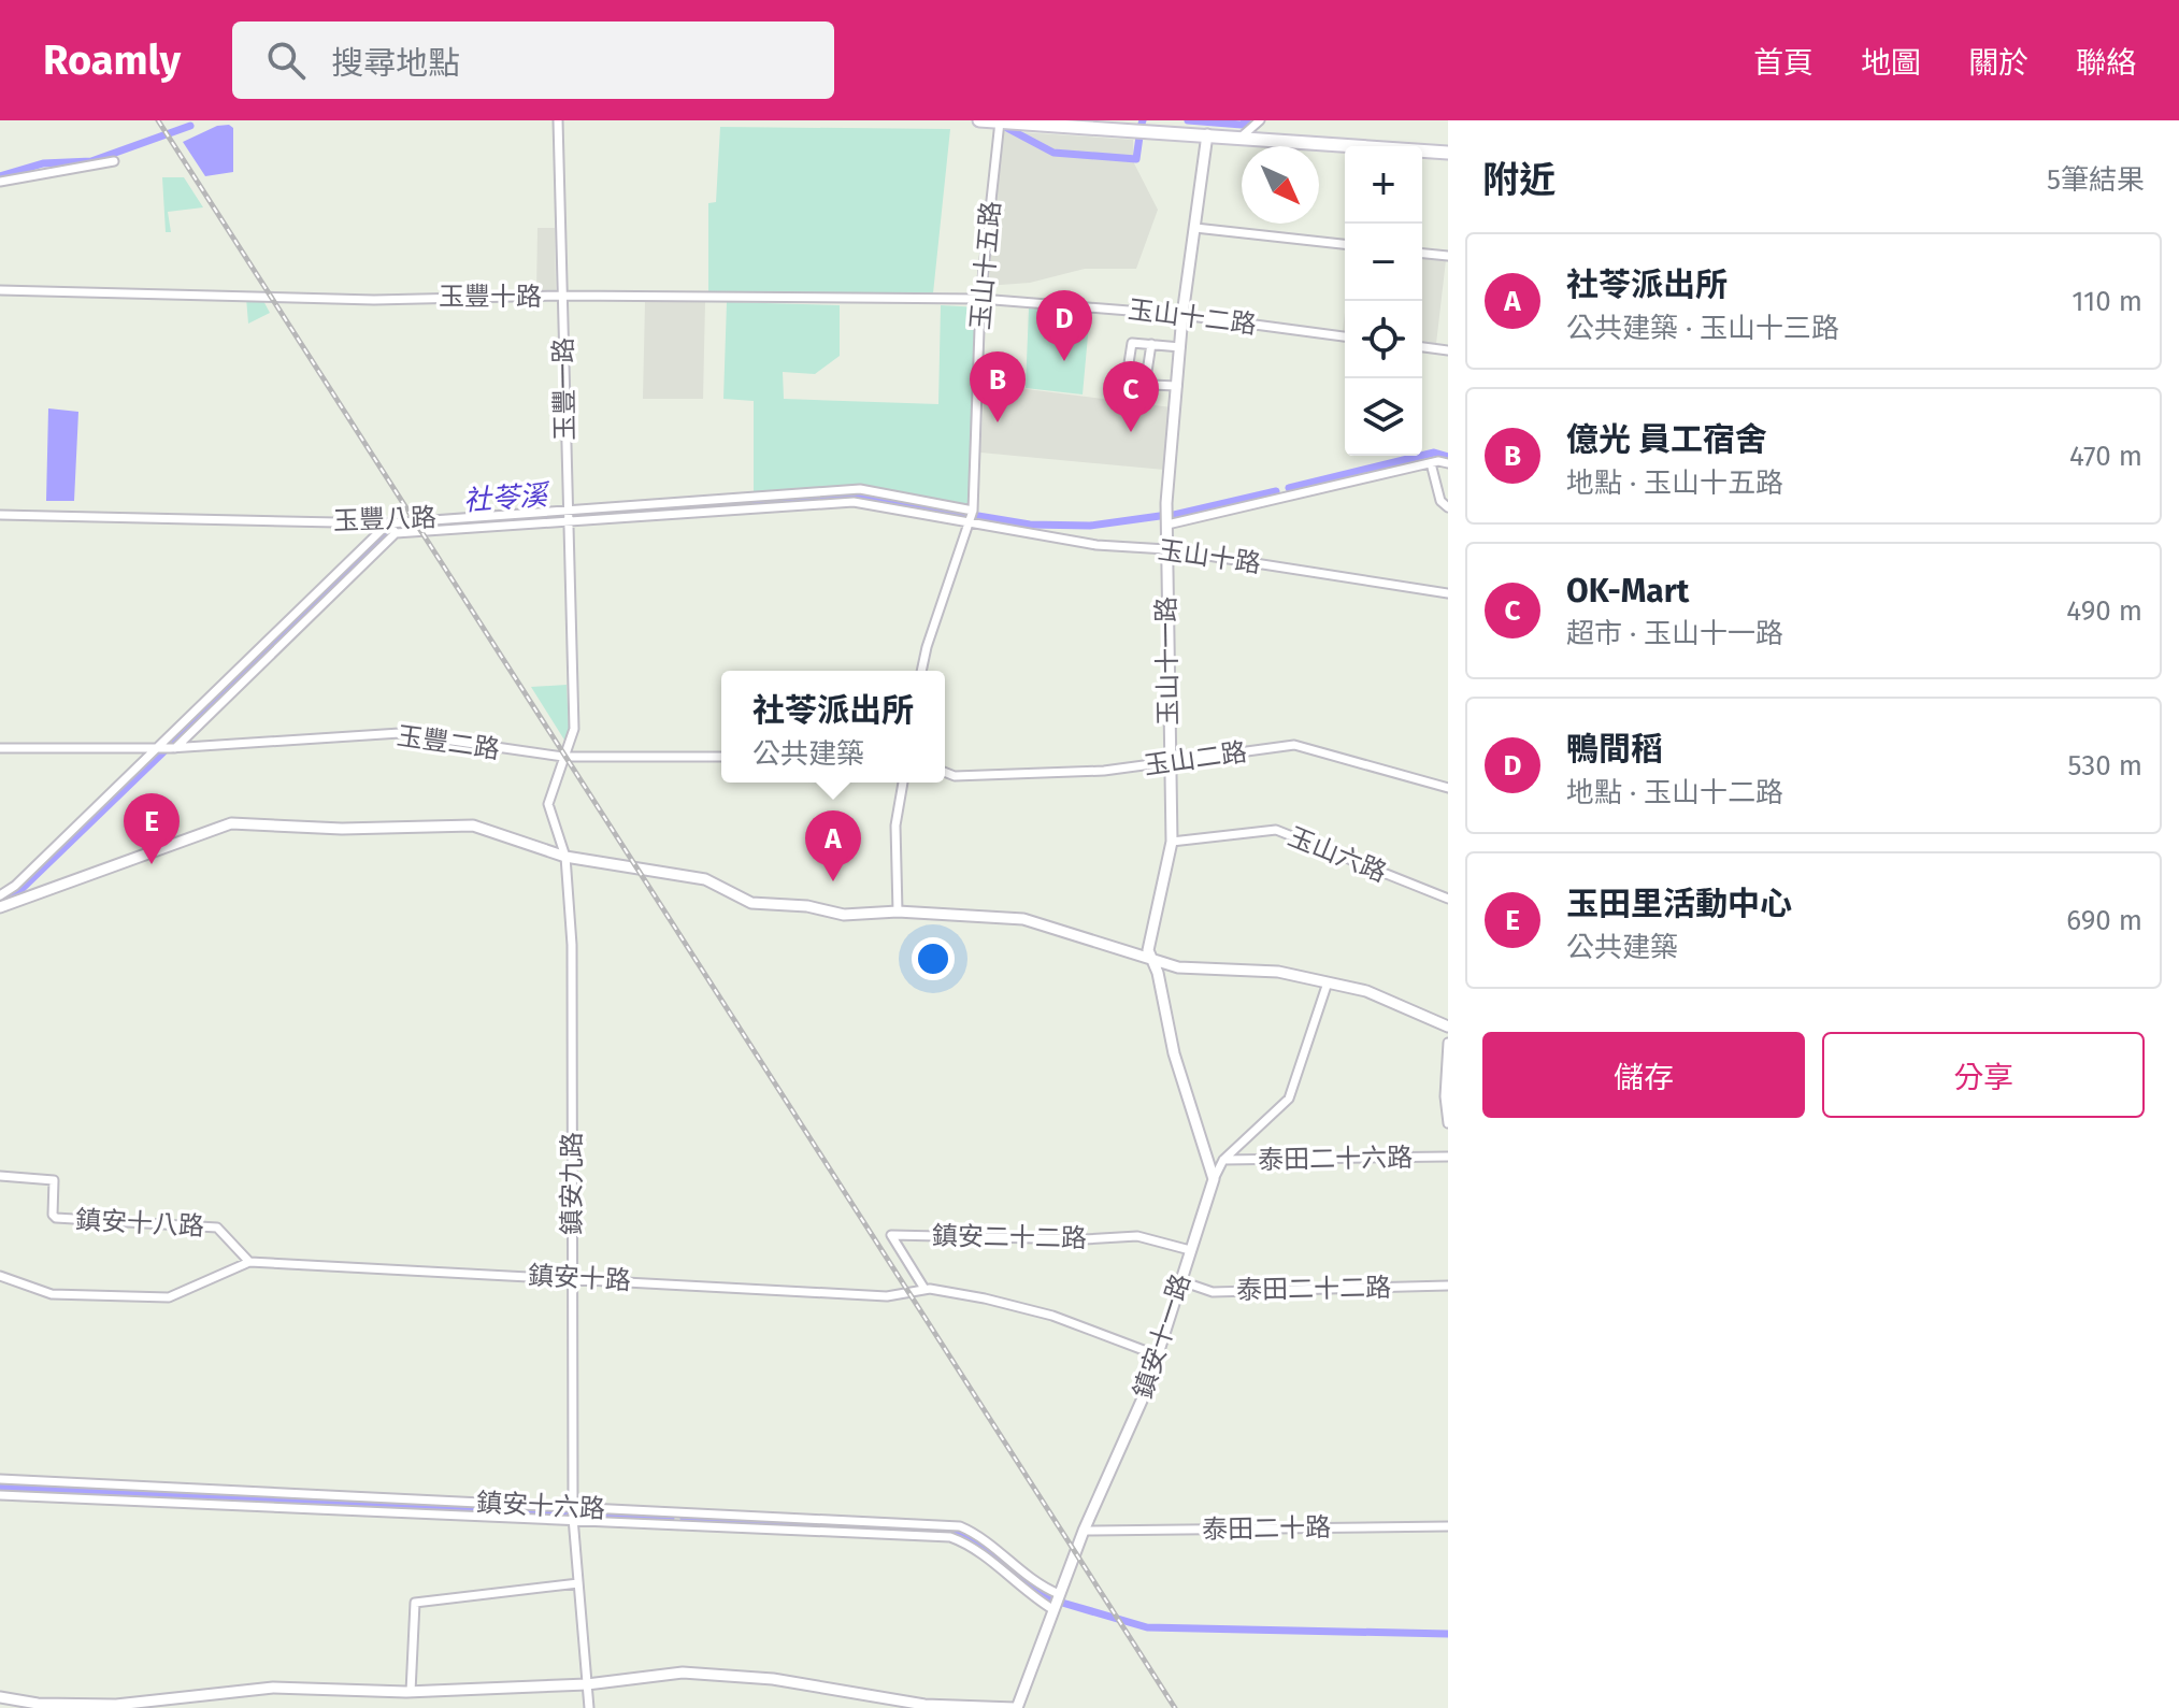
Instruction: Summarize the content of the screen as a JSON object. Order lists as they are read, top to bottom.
{
  "streets": {
    "street": [
      "玉山十五路",
      "玉豐十路",
      "玉山十二路",
      "玉豐一路",
      "玉豐八路",
      "玉山十路",
      "玉山十一路",
      "玉豐二路",
      "玉山二路",
      "玉山六路",
      "泰田二十六路",
      "鎮安九路",
      "鎮安十八路",
      "鎮安二十二路",
      "鎮安十路",
      "泰田二十二路",
      "鎮安十一路",
      "鎮安十六路",
      "泰田二十路"
    ]
  },
  "crossings": [
    ["玉山十五路", "玉豐十路"],
    ["玉山十五路", "玉山十二路"],
    ["玉山十五路", "玉豐八路"],
    ["玉山十五路", "玉山十路"],
    ["玉豐十路", "玉山十二路"],
    ["玉豐十路", "玉豐一路"],
    ["玉山十二路", "玉山十一路"],
    ["玉豐一路", "玉豐八路"],
    ["玉豐一路", "玉豐二路"],
    ["玉豐一路", "鎮安九路"],
    ["玉豐八路", "玉山十路"],
    ["玉山十路", "玉山十一路"],
    ["玉山十一路", "玉山二路"],
    ["玉山十一路", "玉山六路"],
    ["玉山十一路", "鎮安十一路"],
    ["泰田二十六路", "鎮安十一路"],
    ["鎮安九路", "鎮安十路"],
    ["鎮安九路", "鎮安十六路"],
    ["鎮安十八路", "鎮安十路"],
    ["鎮安二十二路", "鎮安十路"],
    ["鎮安二十二路", "鎮安十一路"],
    ["鎮安十路", "鎮安十一路"],
    ["泰田二十二路", "鎮安十一路"],
    ["鎮安十一路", "鎮安十六路"],
    ["鎮安十一路", "泰田二十路"]
  ],
  "water": ["社苓溪"],
  "north": "bottom right",
  "page": {
    "header": "Roamly",
    "search": "搜尋地點",
    "nav": [
      "首頁",
      "地圖",
      "關於",
      "聯絡"
    ],
    "heading": ["附近", "5筆結果"],
    "map_buttons": ["+", "−"],
    "list": [
      {
        "mark": "A",
        "name": "社苓派出所",
        "note": "公共建築 · 玉山十三路",
        "value": "110 m"
      },
      {
        "mark": "B",
        "name": "億光 員工宿舍",
        "note": "地點 · 玉山十五路",
        "value": "470 m"
      },
      {
        "mark": "C",
        "name": "OK-Mart",
        "note": "超市 · 玉山十一路",
        "value": "490 m"
      },
      {
        "mark": "D",
        "name": "鴨間稻",
        "note": "地點 · 玉山十二路",
        "value": "530 m"
      },
      {
        "mark": "E",
        "name": "玉田里活動中心",
        "note": "公共建築",
        "value": "690 m"
      }
    ],
    "pins": [
      "D",
      "B",
      "C",
      "E",
      "A"
    ],
    "popup": ["社苓派出所", "公共建築"],
    "buttons": ["儲存", "分享"]
  }
}
